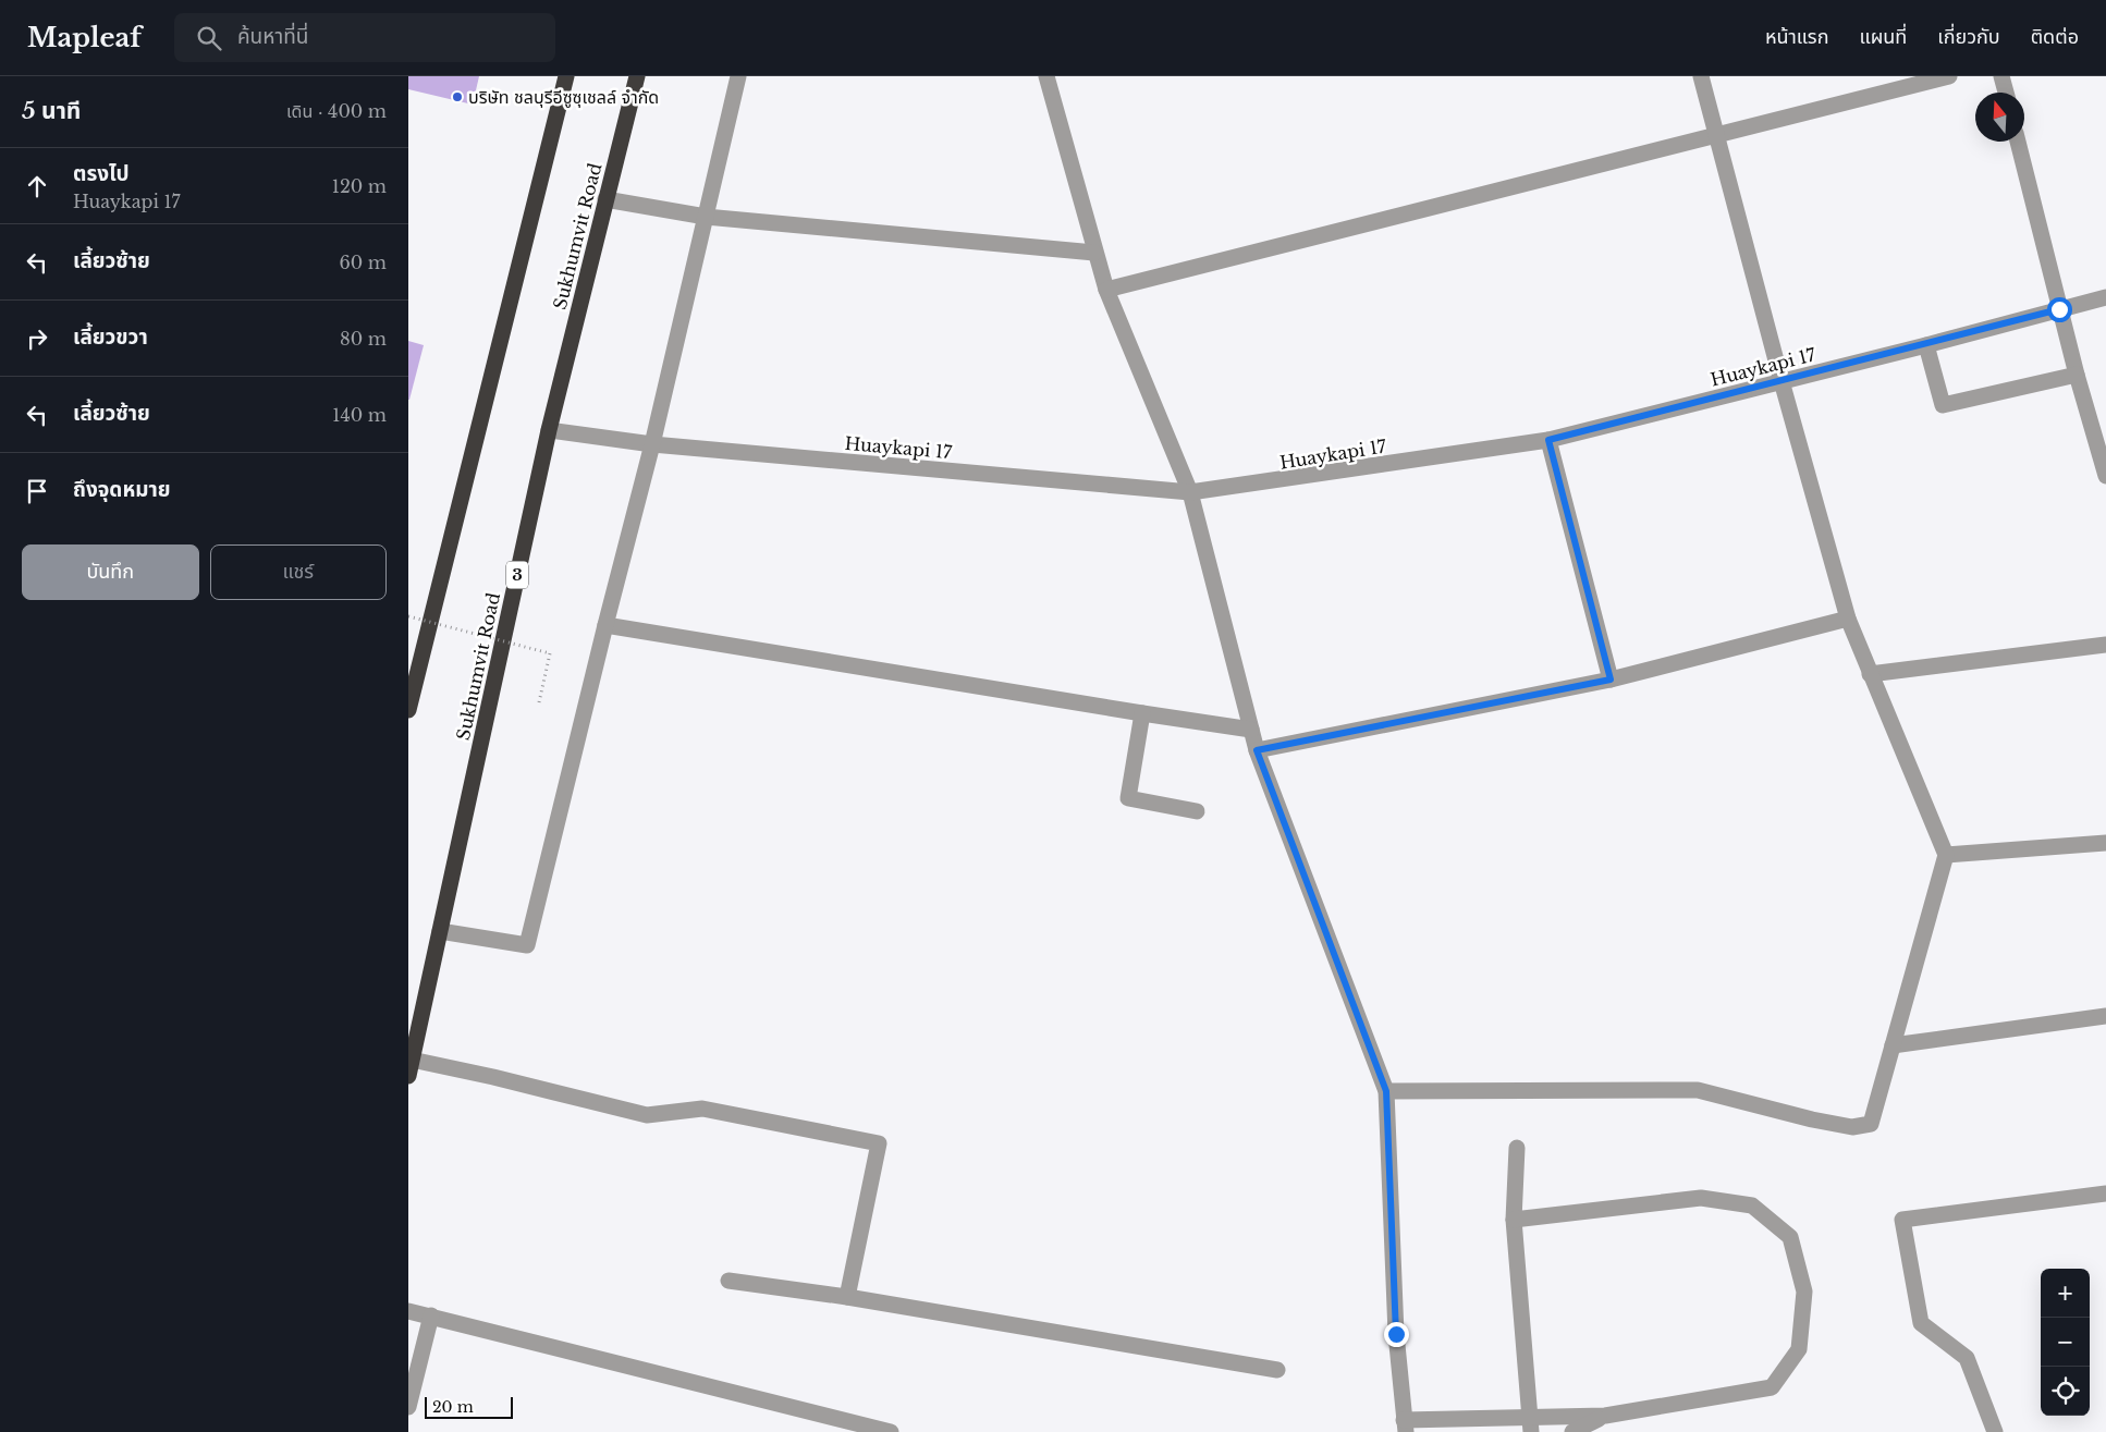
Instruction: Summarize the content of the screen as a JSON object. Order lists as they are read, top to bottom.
{
  "streets": {
    "highway": ["Sukhumvit Road", "3"],
    "street": ["Huaykapi 17"]
  },
  "crossings": [
    ["Sukhumvit Road", "Huaykapi 17"]
  ],
  "places": ["บริษัท ชลบุรีอีซูซุเชลล์ จำกัด"],
  "scale_bar": "20 m",
  "north": "top",
  "page": {
    "header": "Mapleaf",
    "search": "ค้นหาที่นี่",
    "nav": [
      "หน้าแรก",
      "แผนที่",
      "เกี่ยวกับ",
      "ติดต่อ"
    ],
    "heading": ["5 นาที", "เดิน · 400 m"],
    "list": [
      ["ตรงไป", "Huaykapi 17", "120 m"],
      ["เลี้ยวซ้าย", "60 m"],
      ["เลี้ยวขวา", "80 m"],
      ["เลี้ยวซ้าย", "140 m"],
      "ถึงจุดหมาย"
    ],
    "buttons": ["บันทึก", "แชร์"],
    "map_buttons": ["+", "−"],
    "scale": "20 m"
  }
}
